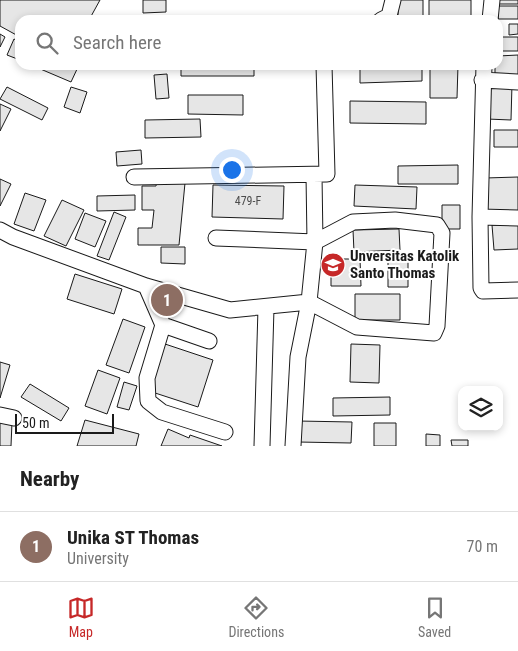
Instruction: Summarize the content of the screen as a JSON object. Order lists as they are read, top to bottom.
{
  "places": {
    "school or university": ["Unversitas Katolik Santo Thomas"]
  },
  "house_numbers": ["479-F"],
  "scale_bar": "50 m",
  "page": {
    "search": "Search here",
    "pins": "1",
    "scale": "50 m",
    "heading": "Nearby",
    "list": [
      {
        "mark": "1",
        "name": "Unika ST Thomas",
        "note": "University",
        "value": "70 m"
      }
    ],
    "nav": ["Map", "Directions", "Saved"]
  }
}
